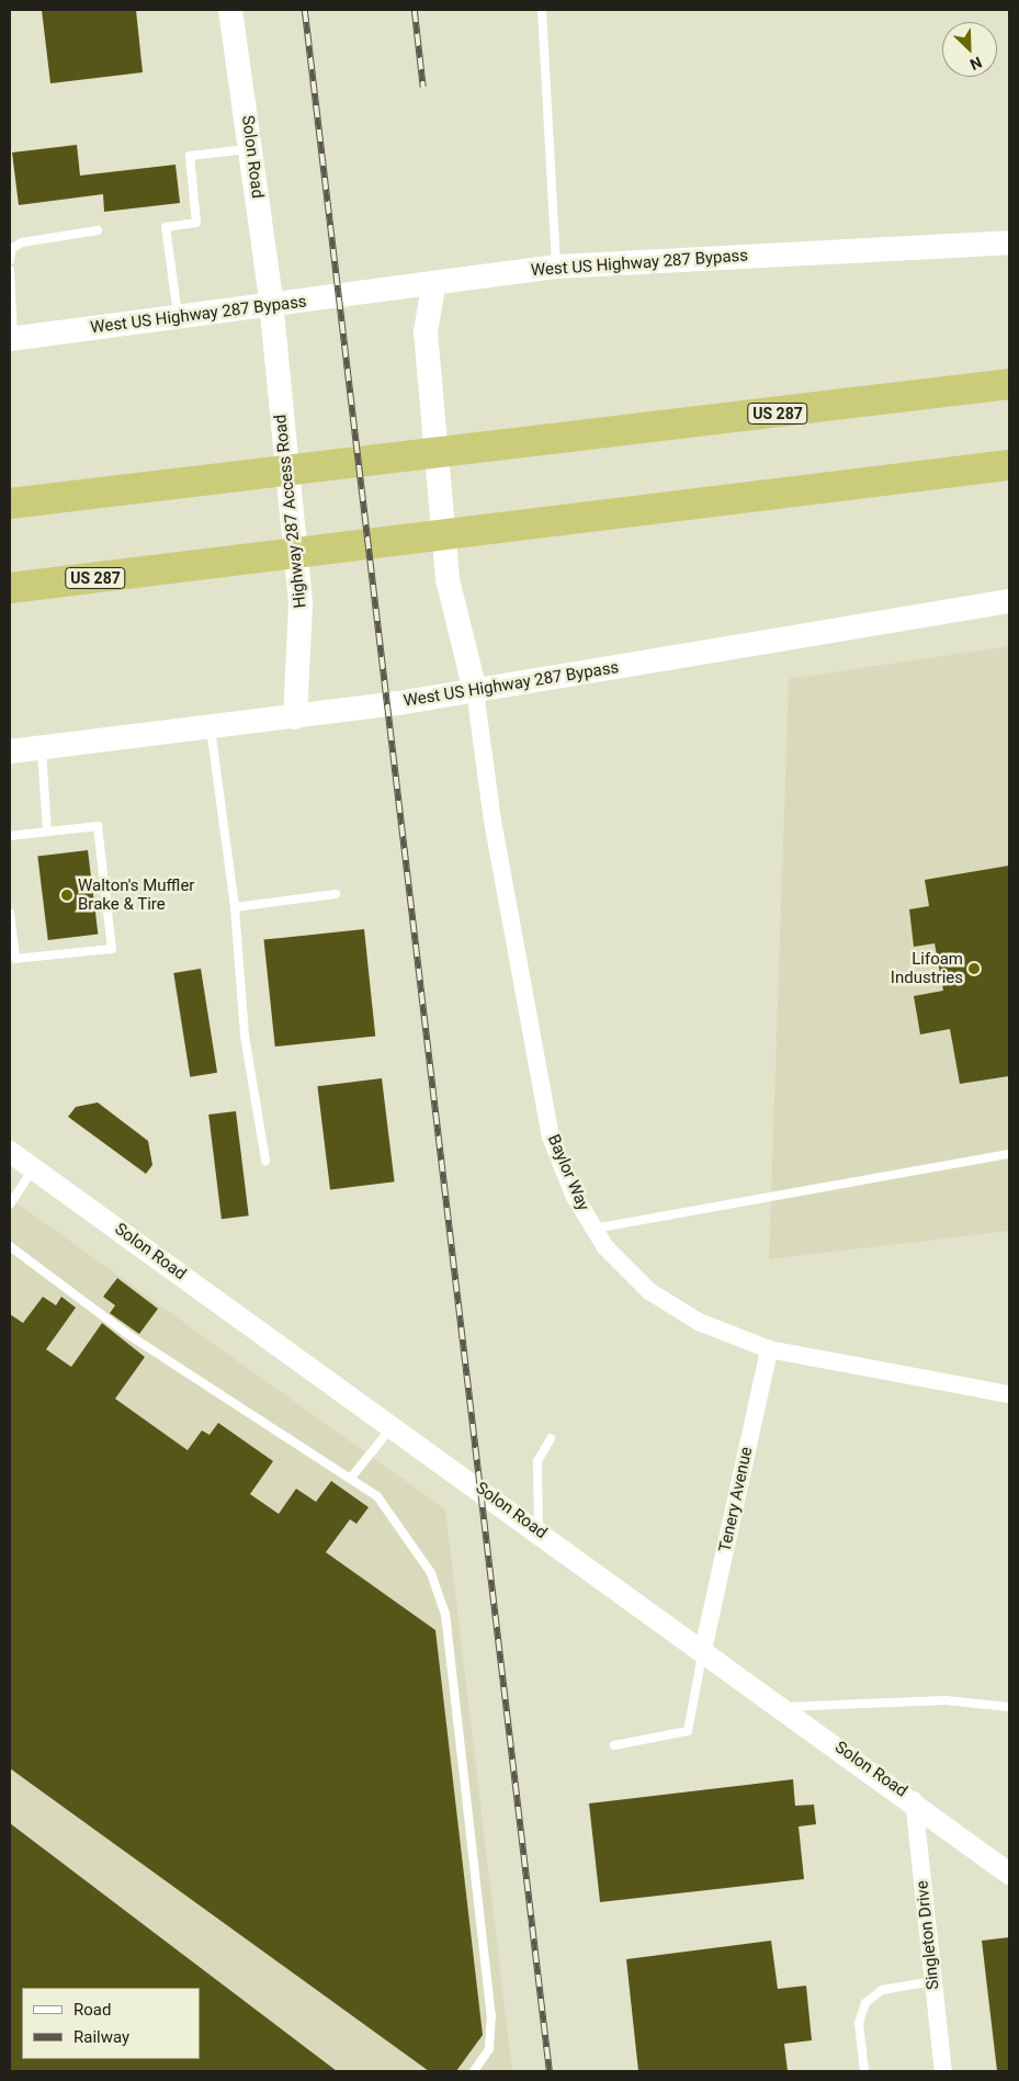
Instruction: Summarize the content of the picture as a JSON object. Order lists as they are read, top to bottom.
{
  "streets": {
    "highway": ["US 287"],
    "main road": ["Solon Road", "West US Highway 287 Bypass", "Highway 287 Access Road"],
    "street": ["Baylor Way", "Tenery Avenue", "Singleton Drive"]
  },
  "crossings": [
    ["Solon Road", "West US Highway 287 Bypass"],
    ["Solon Road", "Highway 287 Access Road"],
    ["Solon Road", "Tenery Avenue"],
    ["Solon Road", "Singleton Drive"],
    ["West US Highway 287 Bypass", "Highway 287 Access Road"],
    ["West US Highway 287 Bypass", "Baylor Way"],
    ["Baylor Way", "Tenery Avenue"]
  ],
  "places": ["Walton's Muffler Brake & Tire", "Lifoam Industries"],
  "legend": ["Road", "Railway"],
  "north": "bottom right"
}
